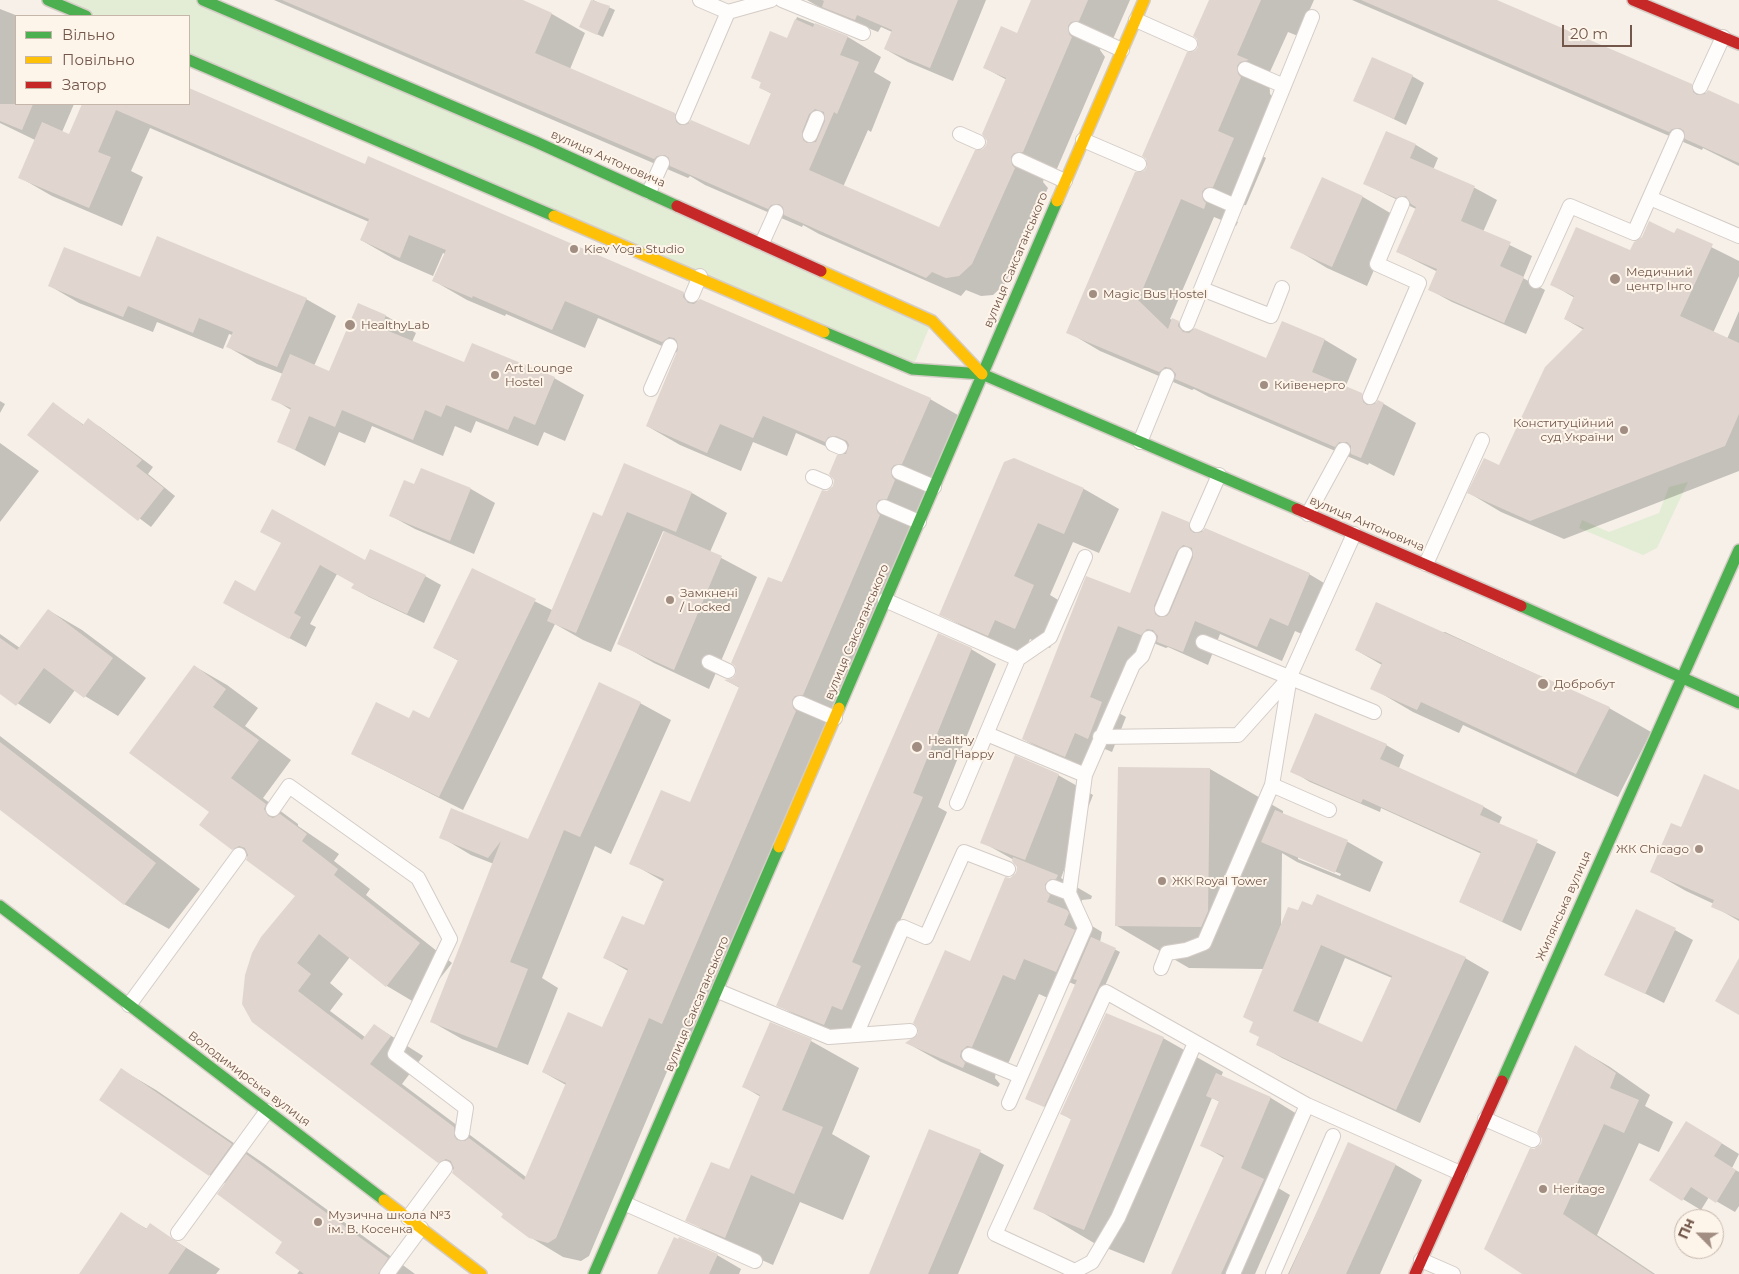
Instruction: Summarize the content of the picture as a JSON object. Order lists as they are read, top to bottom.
{
  "streets": {
    "main road": [
      "вулиця Антоновича",
      "вулиця Саксаганського",
      "Жилянська вулиця",
      "Володимирська вулиця"
    ]
  },
  "crossings": [
    ["вулиця Антоновича", "вулиця Саксаганського"],
    ["вулиця Антоновича", "Жилянська вулиця"]
  ],
  "places": [
    "Kiev Yoga Studio",
    "Медичний центр Інго",
    "Magic Bus Hostel",
    "HealthyLab",
    "Art Lounge Hostel",
    "Київенерго",
    "Конституційний суд України",
    "Замкнені / Locked",
    "Добробут",
    "Healthy and Happy",
    "ЖК Chicago",
    "ЖК Royal Tower",
    "Heritage",
    "Музична школа №3 ім. В. Косенка"
  ],
  "legend": ["Вільно", "Повільно", "Затор"],
  "scale_bar": "20 m",
  "north": "top left"
}
